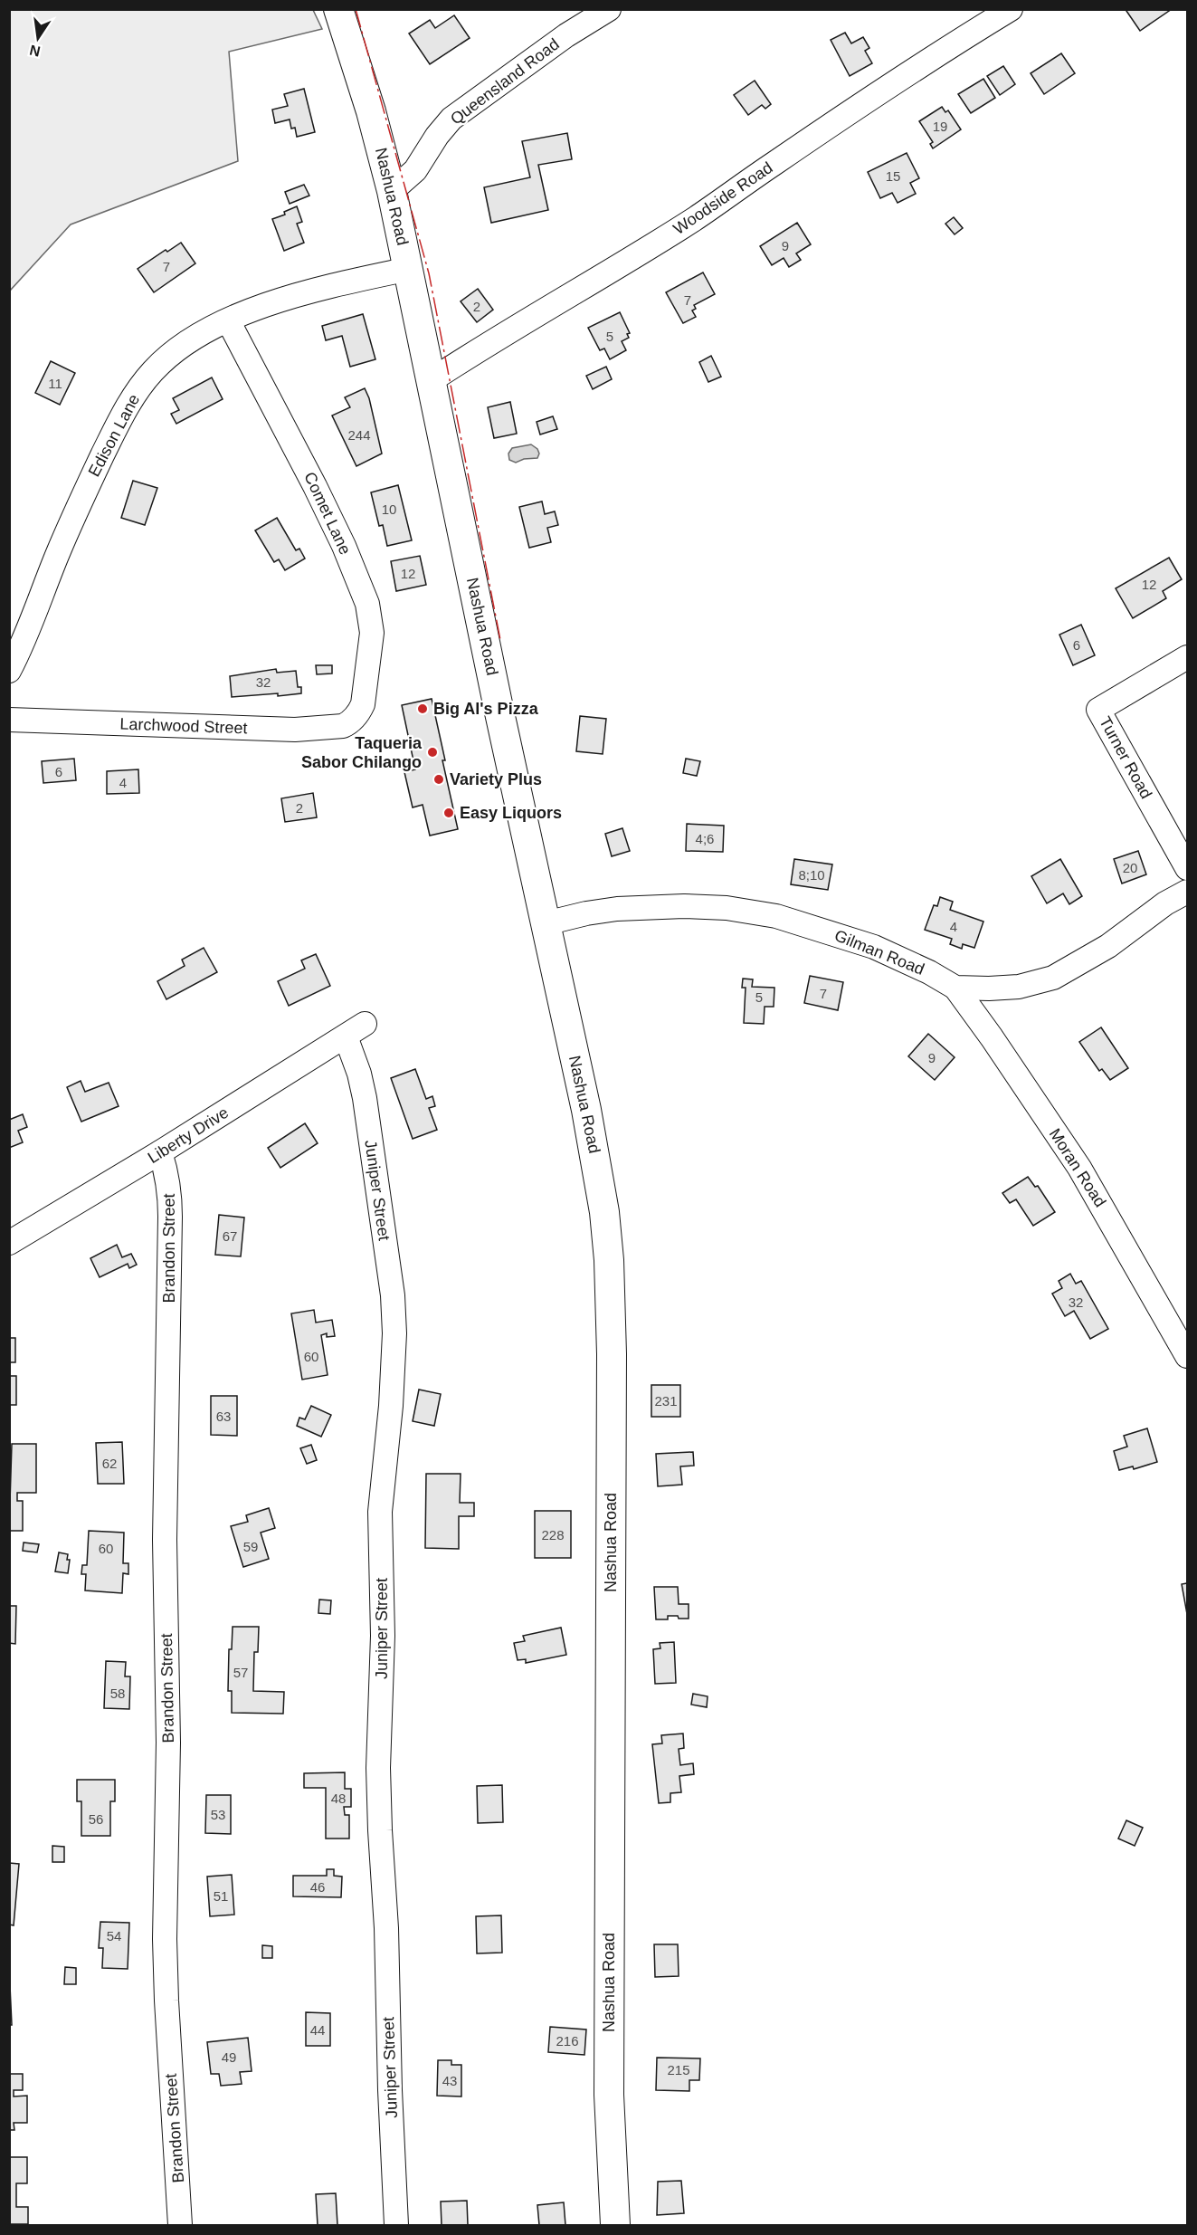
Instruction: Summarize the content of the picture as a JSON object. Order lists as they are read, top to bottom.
{
  "streets": {
    "main road": ["Nashua Road"],
    "street": [
      "Queensland Road",
      "Woodside Road",
      "Edison Lane",
      "Comet Lane",
      "Larchwood Street",
      "Turner Road",
      "Gilman Road",
      "Liberty Drive",
      "Moran Road",
      "Juniper Street",
      "Brandon Street"
    ]
  },
  "crossings": [
    ["Queensland Road", "Nashua Road"],
    ["Nashua Road", "Woodside Road"],
    ["Nashua Road", "Edison Lane"],
    ["Nashua Road", "Gilman Road"],
    ["Edison Lane", "Comet Lane"],
    ["Comet Lane", "Larchwood Street"],
    ["Gilman Road", "Moran Road"],
    ["Liberty Drive", "Juniper Street"],
    ["Liberty Drive", "Brandon Street"]
  ],
  "places": [
    "Big Al's Pizza",
    "Taqueria Sabor Chilango",
    "Variety Plus",
    "Easy Liquors"
  ],
  "house_numbers": [
    "19",
    "15",
    "9",
    "7",
    "7",
    "2",
    "5",
    "11",
    "244",
    "10",
    "12",
    "12",
    "6",
    "32",
    "6",
    "4",
    "2",
    "4;6",
    "20",
    "8;10",
    "4",
    "7",
    "5",
    "9",
    "67",
    "32",
    "60",
    "231",
    "63",
    "62",
    "228",
    "59",
    "60",
    "57",
    "58",
    "48",
    "53",
    "56",
    "46",
    "51",
    "54",
    "44",
    "216",
    "49",
    "215",
    "43"
  ],
  "north": "bottom"
}
